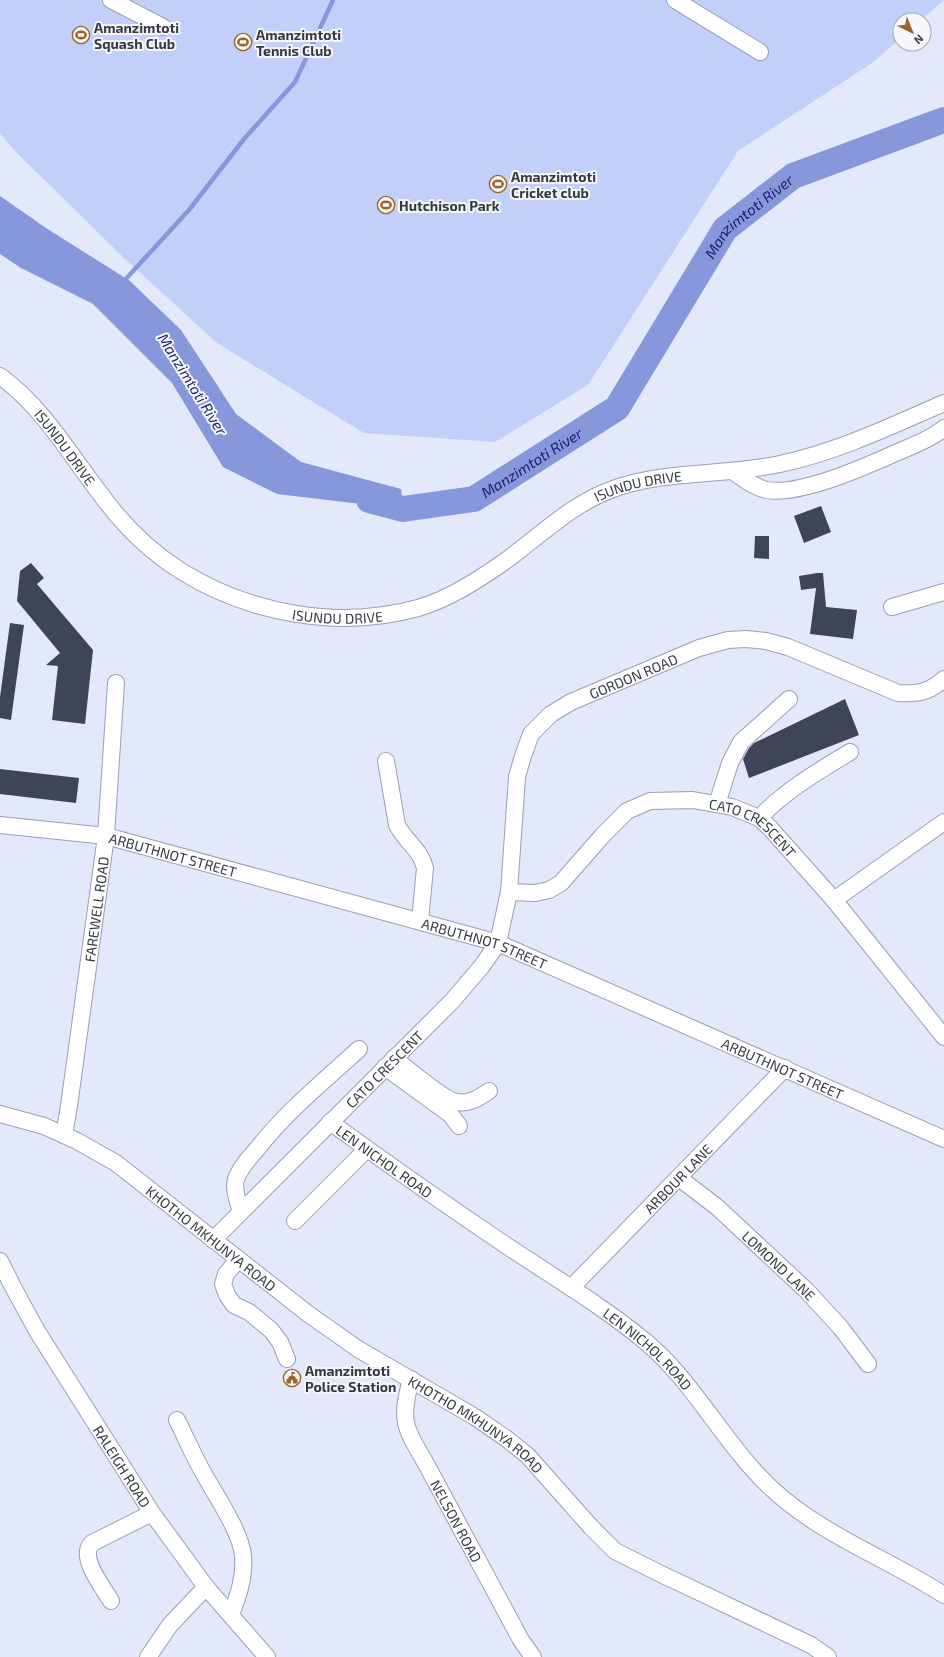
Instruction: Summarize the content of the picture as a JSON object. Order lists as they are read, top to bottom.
{
  "streets": {
    "street": [
      "ISUNDU DRIVE",
      "GORDON ROAD",
      "CATO CRESCENT",
      "ARBUTHNOT STREET",
      "FAREWELL ROAD",
      "LEN NICHOL ROAD",
      "ARBOUR LANE",
      "KHOTHO MKHUNYA ROAD",
      "LOMOND LANE",
      "RALEIGH ROAD",
      "NELSON ROAD"
    ]
  },
  "crossings": [
    ["GORDON ROAD", "CATO CRESCENT"],
    ["GORDON ROAD", "ARBUTHNOT STREET"],
    ["CATO CRESCENT", "ARBUTHNOT STREET"],
    ["CATO CRESCENT", "LEN NICHOL ROAD"],
    ["CATO CRESCENT", "KHOTHO MKHUNYA ROAD"],
    ["ARBUTHNOT STREET", "FAREWELL ROAD"],
    ["ARBUTHNOT STREET", "ARBOUR LANE"],
    ["FAREWELL ROAD", "KHOTHO MKHUNYA ROAD"],
    ["LEN NICHOL ROAD", "ARBOUR LANE"],
    ["ARBOUR LANE", "LOMOND LANE"],
    ["KHOTHO MKHUNYA ROAD", "NELSON ROAD"]
  ],
  "water": ["Manzimtoti River"],
  "places": {
    "sports": [
      "Amanzimtoti Squash Club",
      "Amanzimtoti Tennis Club",
      "Amanzimtoti Cricket club",
      "Hutchison Park"
    ],
    "public building": ["Amanzimtoti Police Station"]
  },
  "north": "bottom right"
}
